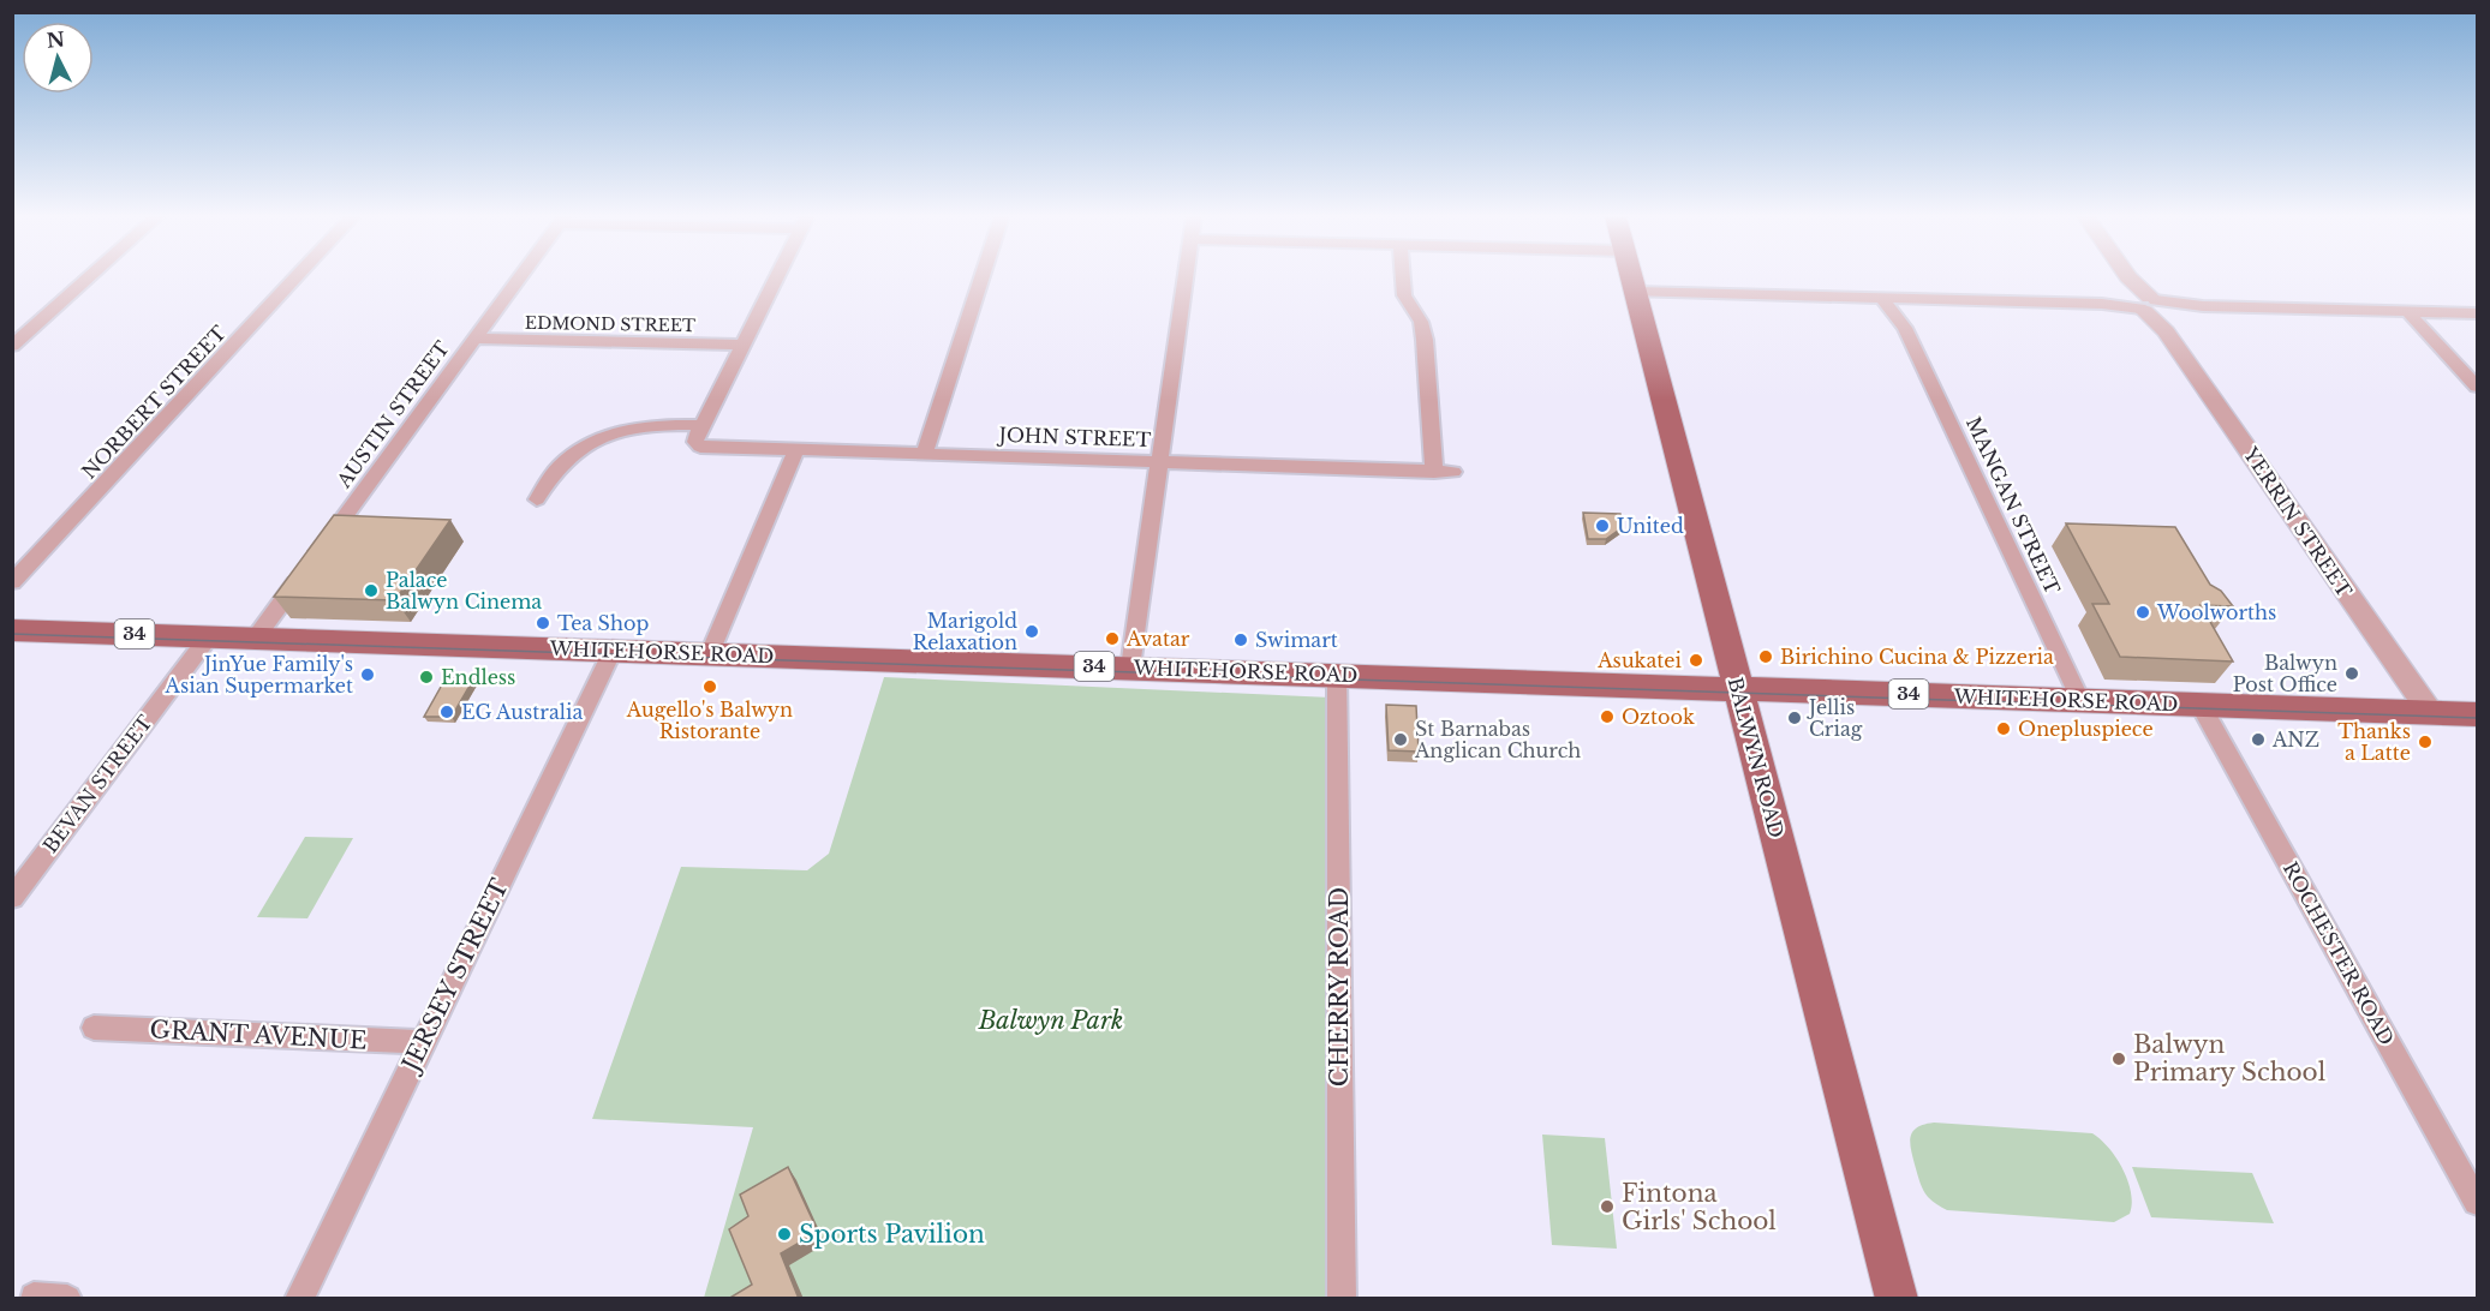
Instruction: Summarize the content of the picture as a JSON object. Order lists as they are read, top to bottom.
{
  "streets": {
    "main road": ["34", "WHITEHORSE ROAD", "BALWYN ROAD"],
    "street": [
      "EDMOND STREET",
      "NORBERT STREET",
      "AUSTIN STREET",
      "JOHN STREET",
      "MANGAN STREET",
      "YERRIN STREET",
      "BEVAN STREET",
      "ROCHESTER ROAD",
      "JERSEY STREET",
      "CHERRY ROAD",
      "GRANT AVENUE"
    ]
  },
  "crossings": [
    ["EDMOND STREET", "AUSTIN STREET"],
    ["AUSTIN STREET", "WHITEHORSE ROAD"],
    ["MANGAN STREET", "WHITEHORSE ROAD"],
    ["YERRIN STREET", "WHITEHORSE ROAD"],
    ["WHITEHORSE ROAD", "BALWYN ROAD"],
    ["WHITEHORSE ROAD", "BEVAN STREET"],
    ["WHITEHORSE ROAD", "ROCHESTER ROAD"],
    ["WHITEHORSE ROAD", "JERSEY STREET"],
    ["WHITEHORSE ROAD", "CHERRY ROAD"],
    ["JERSEY STREET", "GRANT AVENUE"]
  ],
  "parks": ["Balwyn Park"],
  "places": [
    "United",
    "Palace Balwyn Cinema",
    "Woolworths",
    "Tea Shop",
    "Marigold Relaxation",
    "Avatar",
    "Swimart",
    "Birichino Cucina & Pizzeria",
    "Asukatei",
    "Balwyn Post Office",
    "JinYue Family's Asian Supermarket",
    "Endless",
    "Augello's Balwyn Ristorante",
    "EG Australia",
    "Oztook",
    "Jellis Criag",
    "Onepluspiece",
    "St Barnabas Anglican Church",
    "ANZ",
    "Thanks a Latte",
    "Balwyn Primary School",
    "Fintona Girls' School",
    "Sports Pavilion"
  ],
  "north": "top"
}
